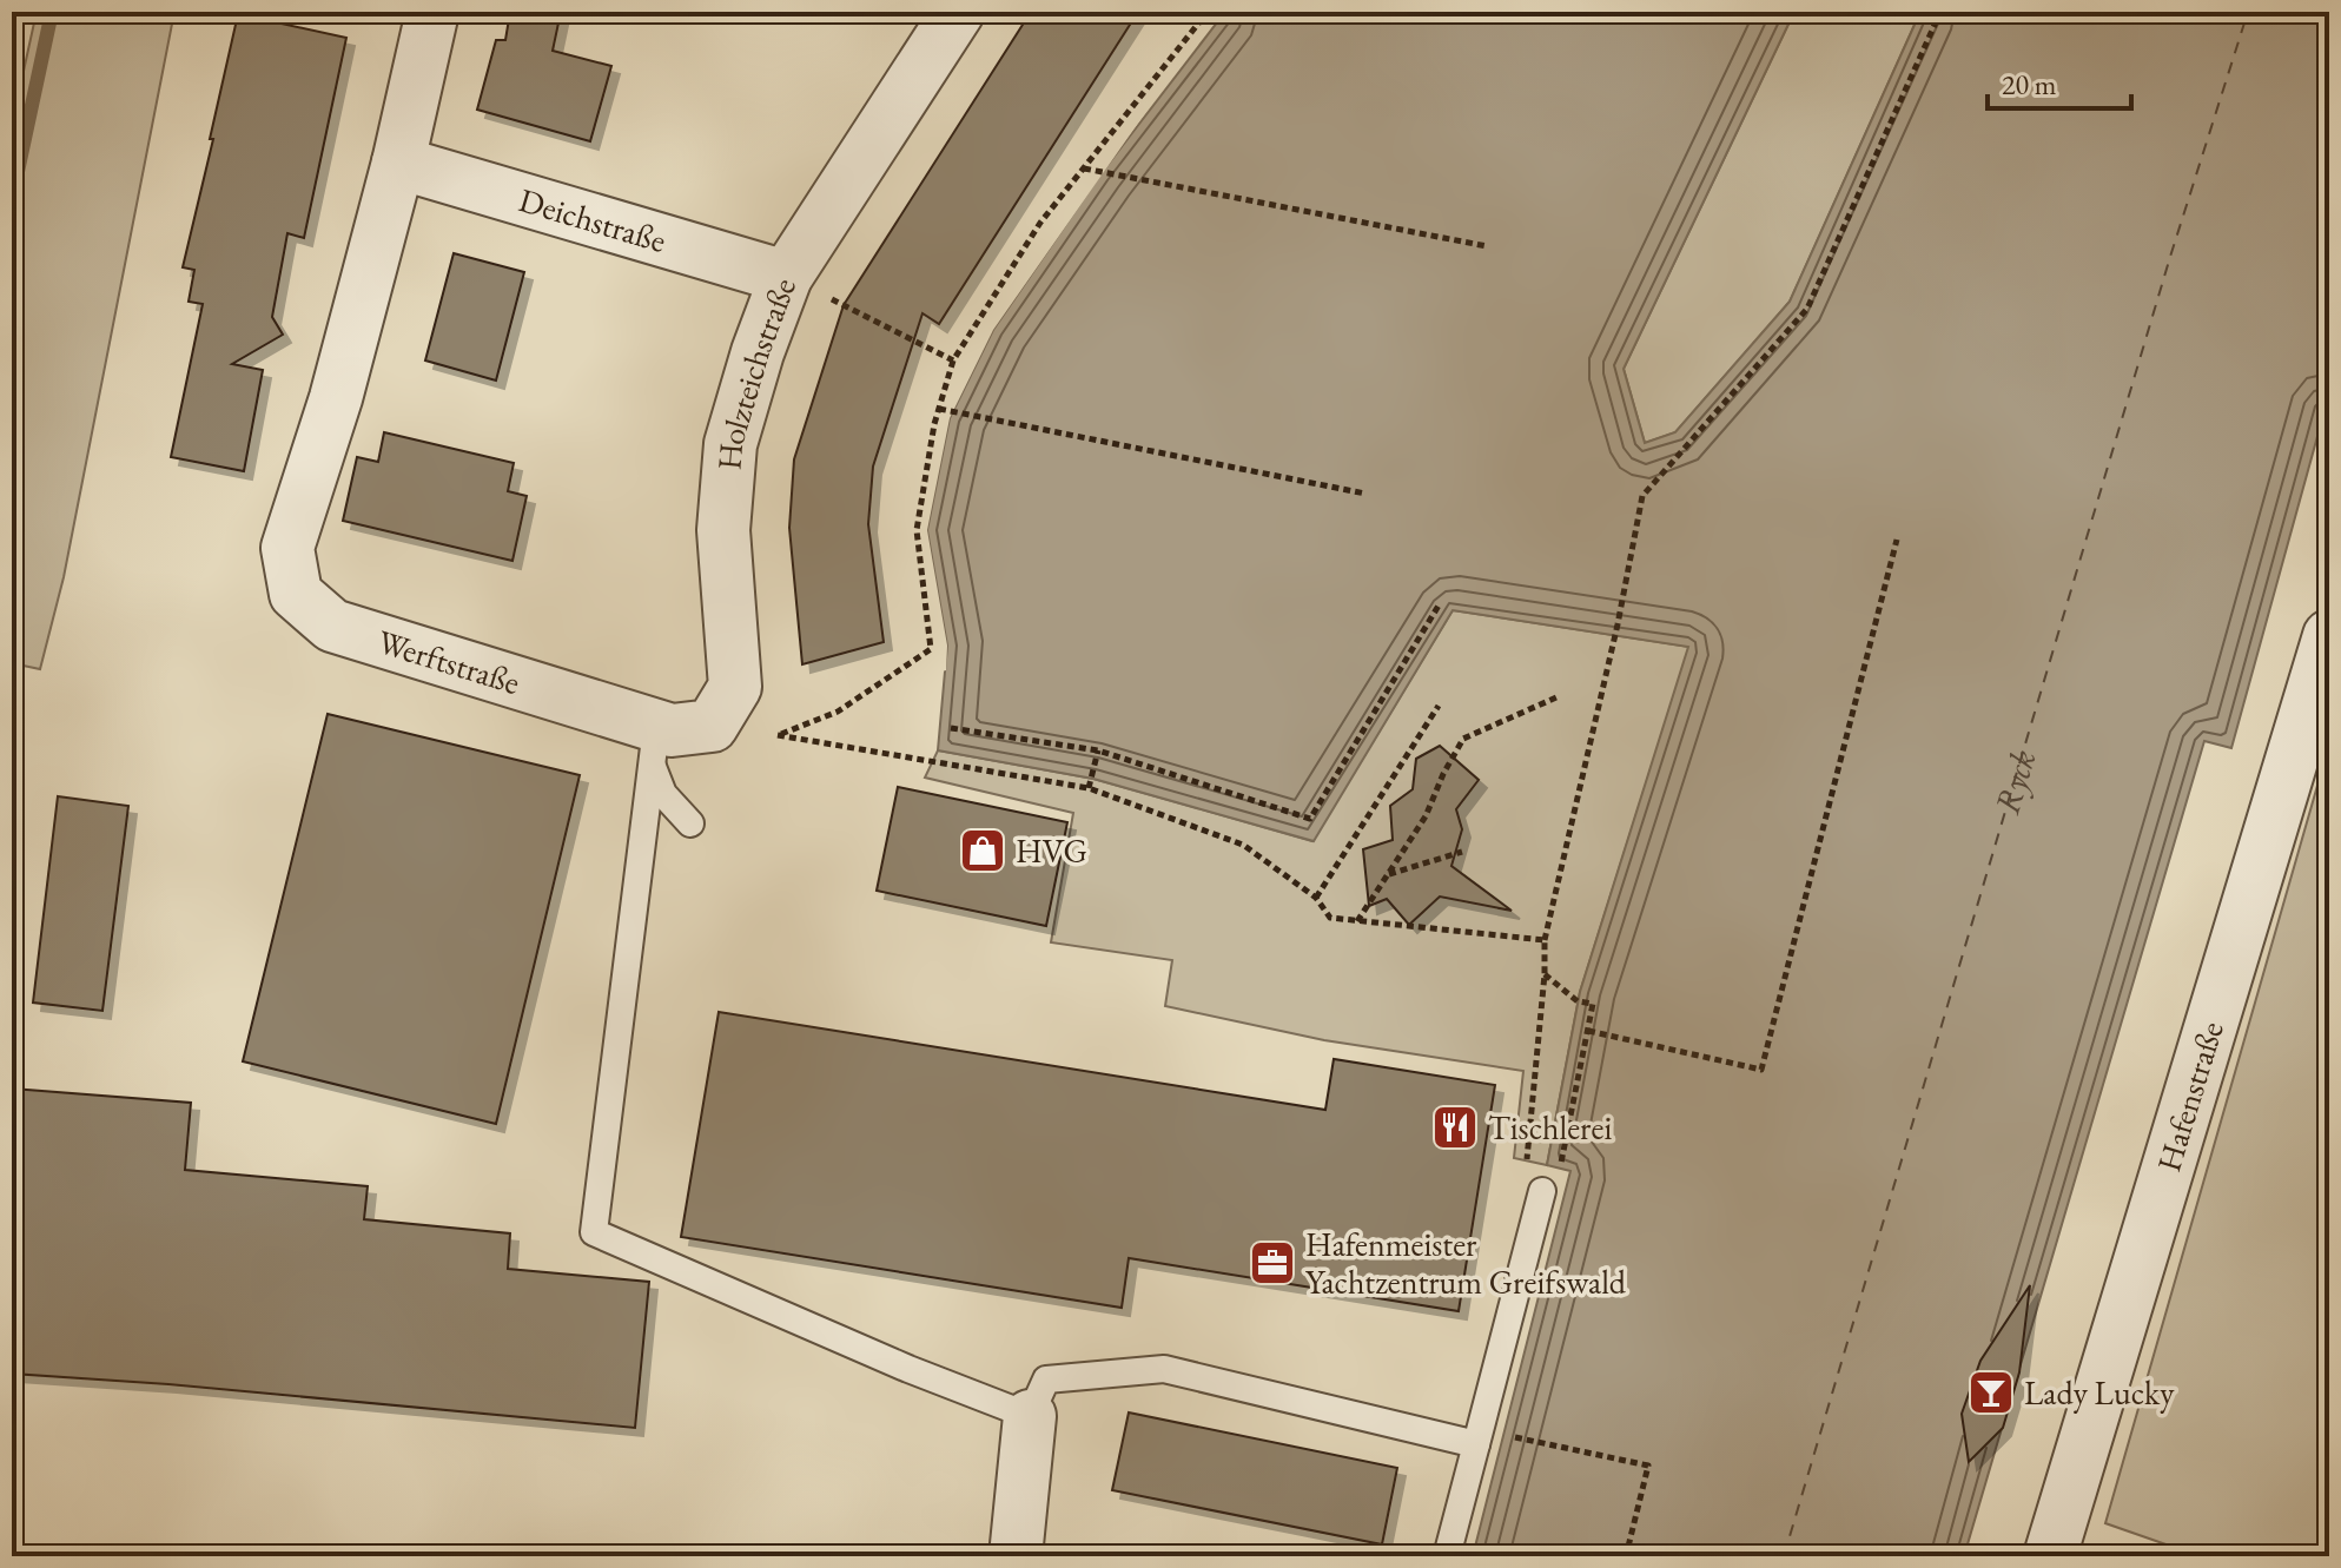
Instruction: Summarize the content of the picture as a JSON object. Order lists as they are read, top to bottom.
{
  "streets": {
    "street": [
      "Deichstraße",
      "Holzteichstraße",
      "Werftstraße",
      "Hafenstraße"
    ]
  },
  "crossings": [
    ["Deichstraße", "Holzteichstraße"],
    ["Deichstraße", "Werftstraße"]
  ],
  "water": ["Ryck"],
  "places": {
    "shop": ["HVG"],
    "restaurant": ["Tischlerei"],
    "office": ["Hafenmeister Yachtzentrum Greifswald"],
    "bar": ["Lady Lucky"]
  },
  "scale_bar": "20 m"
}
